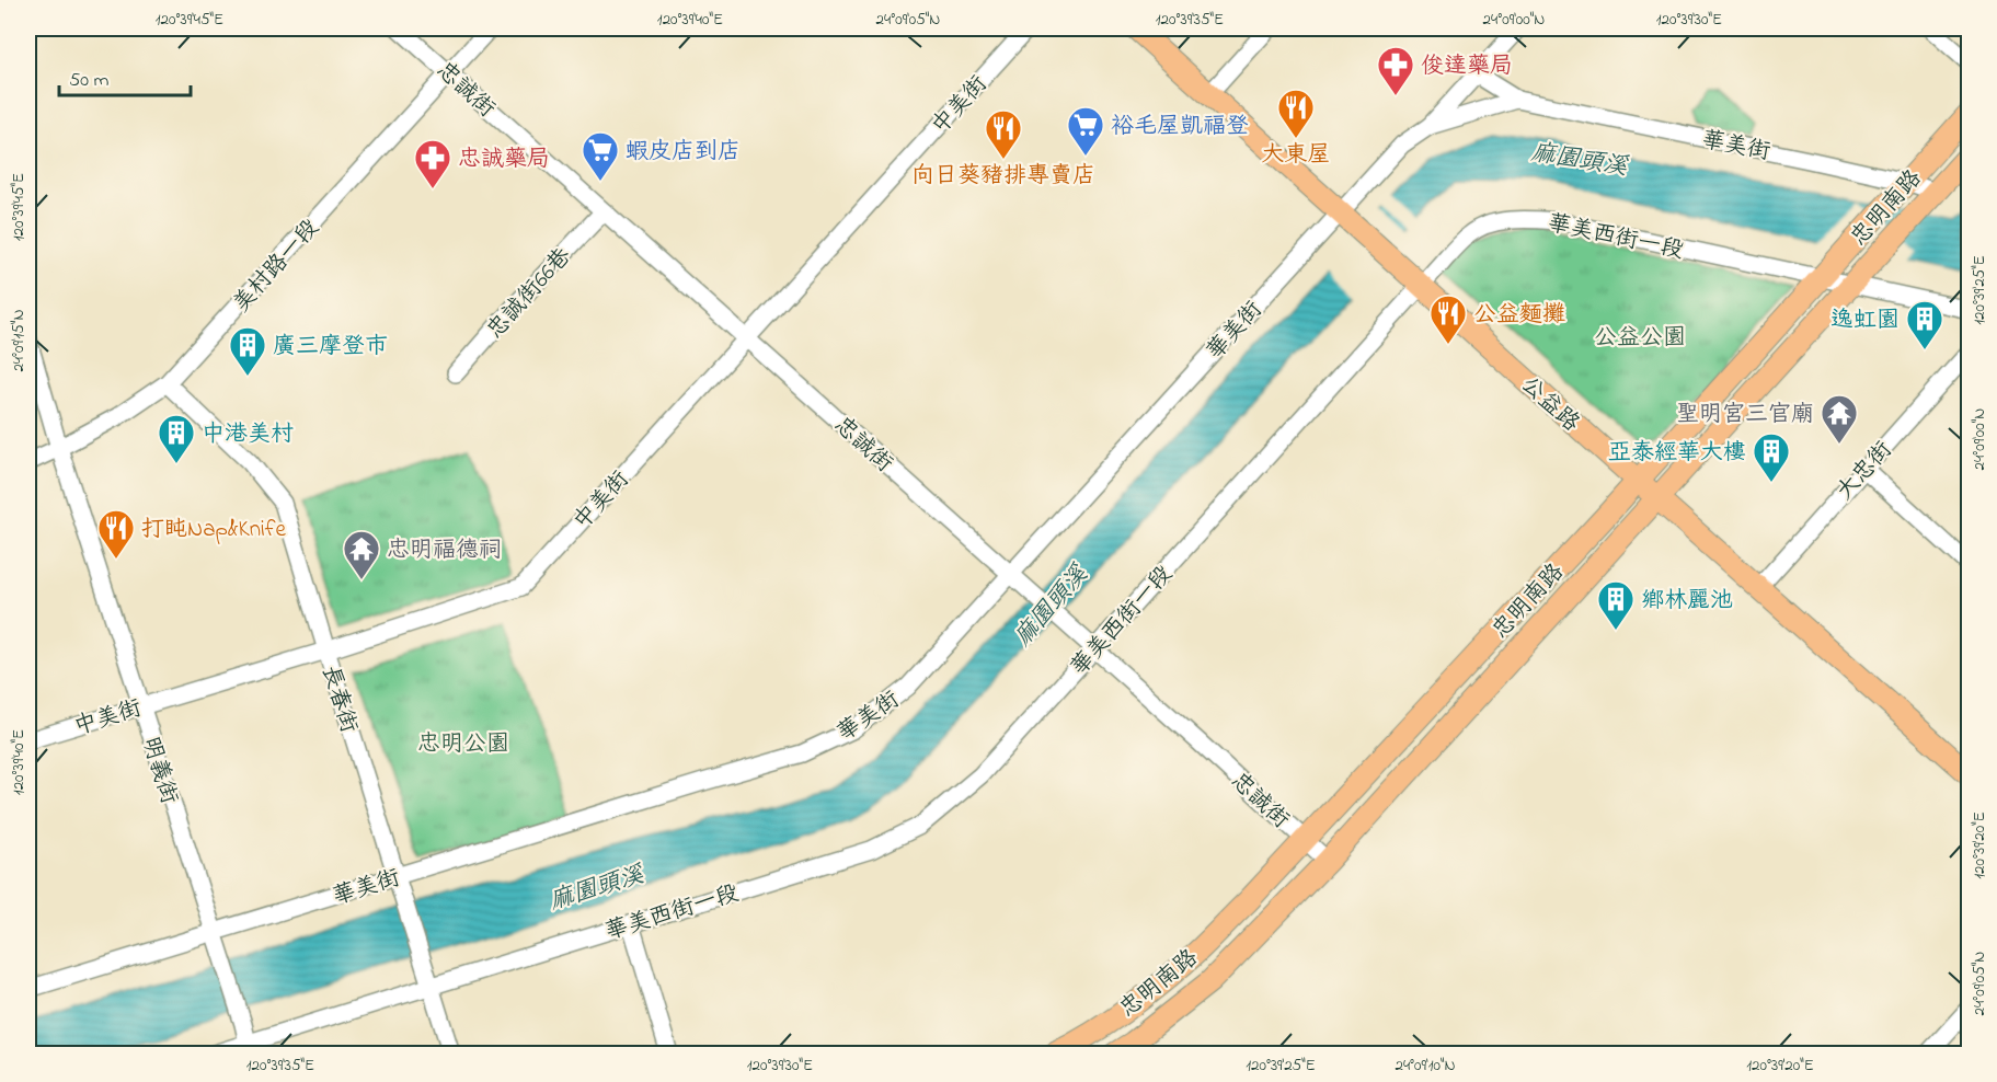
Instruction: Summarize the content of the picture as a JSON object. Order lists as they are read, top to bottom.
{
  "streets": {
    "main road": ["忠明南路", "公益路"],
    "street": [
      "忠誠街",
      "中美街",
      "華美街",
      "華美西街一段",
      "美村路一段",
      "忠誠街66巷",
      "大忠街",
      "長春街",
      "明義街"
    ]
  },
  "crossings": [
    ["忠誠街", "中美街"],
    ["忠誠街", "華美街"],
    ["忠誠街", "忠明南路"],
    ["忠誠街", "華美西街一段"],
    ["忠誠街", "美村路一段"],
    ["忠誠街", "忠誠街66巷"],
    ["中美街", "長春街"],
    ["中美街", "明義街"],
    ["華美街", "忠明南路"],
    ["華美街", "公益路"],
    ["華美街", "長春街"],
    ["華美街", "明義街"],
    ["忠明南路", "華美西街一段"],
    ["忠明南路", "公益路"],
    ["華美西街一段", "公益路"],
    ["華美西街一段", "長春街"],
    ["華美西街一段", "明義街"],
    ["美村路一段", "長春街"],
    ["美村路一段", "明義街"],
    ["公益路", "大忠街"]
  ],
  "water": ["麻園頭溪"],
  "parks": ["公益公園", "忠明公園"],
  "places": {
    "pharmacy": ["俊達藥局", "忠誠藥局"],
    "restaurant": [
      "大東屋",
      "向日葵豬排專賣店",
      "公益麵攤",
      "打盹Nap&Knife"
    ],
    "supermarket": ["裕毛屋凱福登", "蝦皮店到店"],
    "building": [
      "逸虹園",
      "廣三摩登市",
      "中港美村",
      "亞泰經華大樓",
      "鄉林麗池"
    ],
    "temple": ["聖明宮三官廟", "忠明福德祠"]
  },
  "scale_bar": "50 m",
  "coordinates": [
    "120°39'45\"E",
    "120°39'40\"E",
    "24°09'05\"N",
    "120°39'35\"E",
    "24°09'00\"N",
    "120°39'30\"E",
    "120°39'25\"E",
    "24°09'15\"N",
    "120°39'20\"E",
    "24°09'10\"N"
  ]
}
